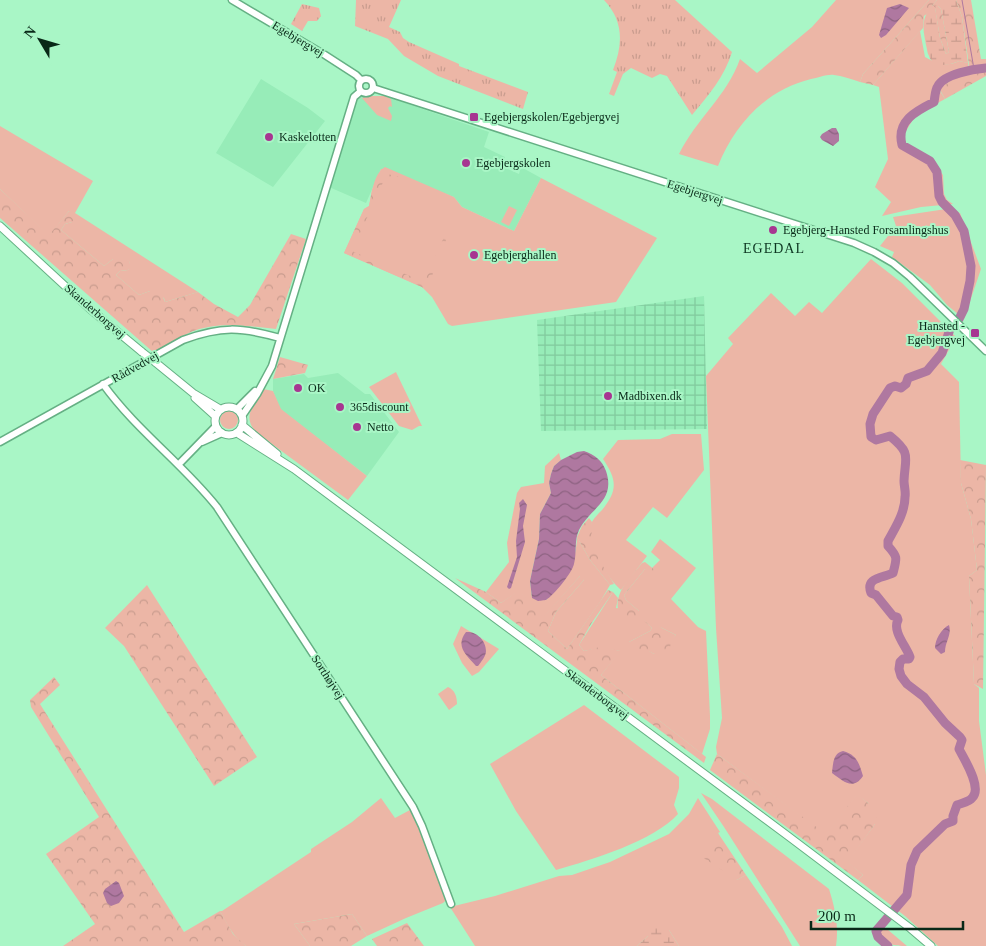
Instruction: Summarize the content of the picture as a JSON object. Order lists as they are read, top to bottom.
{
  "streets": {
    "main road": ["Skanderborgvej"],
    "street": ["Egebjergvej", "Rådvedvej", "Sorthøjvej"]
  },
  "crossings": [
    ["Rådvedvej", "Sorthøjvej"]
  ],
  "districts": ["EGEDAL"],
  "places": {
    "transit": ["Egebjergskolen/Egebjergvej", "Hansted - Egebjergvej"],
    "other": [
      "Kaskelotten",
      "Egebjergskolen",
      "Egebjerg-Hansted Forsamlingshus",
      "Egebjerghallen",
      "OK",
      "Madbixen.dk",
      "365discount",
      "Netto"
    ]
  },
  "scale_bar": "200 m",
  "north": "top left"
}
